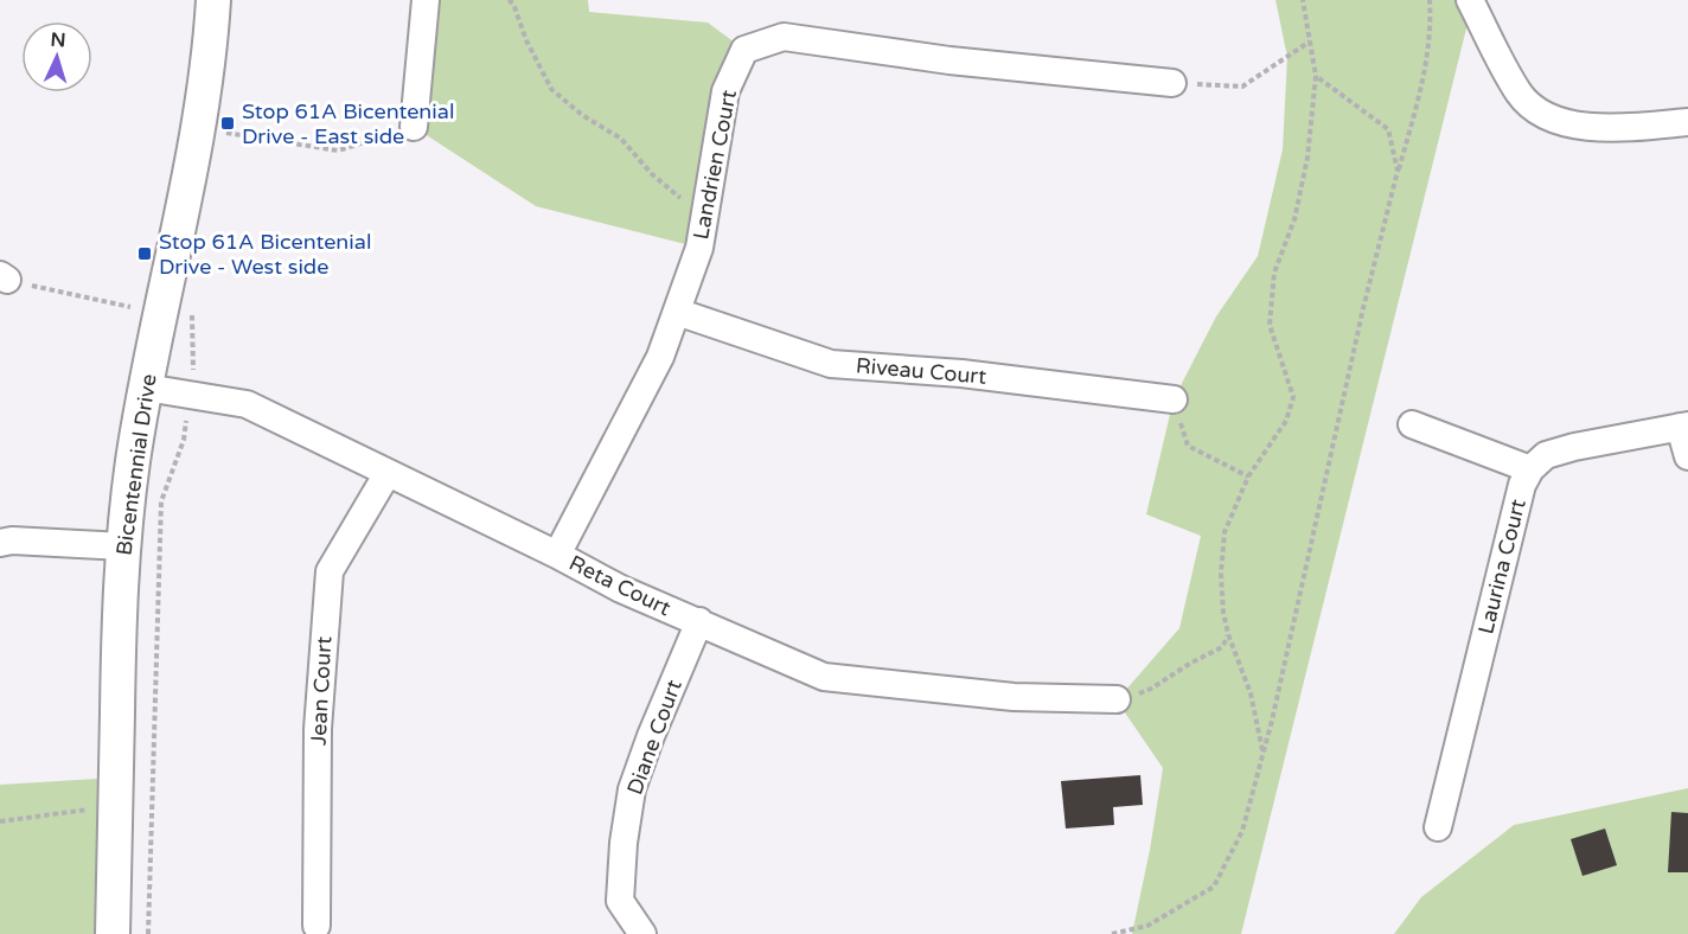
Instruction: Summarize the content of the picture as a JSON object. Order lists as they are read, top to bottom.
{
  "streets": {
    "street": [
      "Landrien Court",
      "Riveau Court",
      "Bicentennial Drive",
      "Laurina Court",
      "Reta Court",
      "Jean Court",
      "Diane Court"
    ]
  },
  "crossings": [
    ["Landrien Court", "Riveau Court"],
    ["Landrien Court", "Reta Court"],
    ["Bicentennial Drive", "Reta Court"],
    ["Reta Court", "Jean Court"],
    ["Reta Court", "Diane Court"]
  ],
  "places": {
    "transit": ["Stop 61A Bicentenial Drive - East side", "Stop 61A Bicentenial Drive - West side"]
  },
  "north": "top"
}
